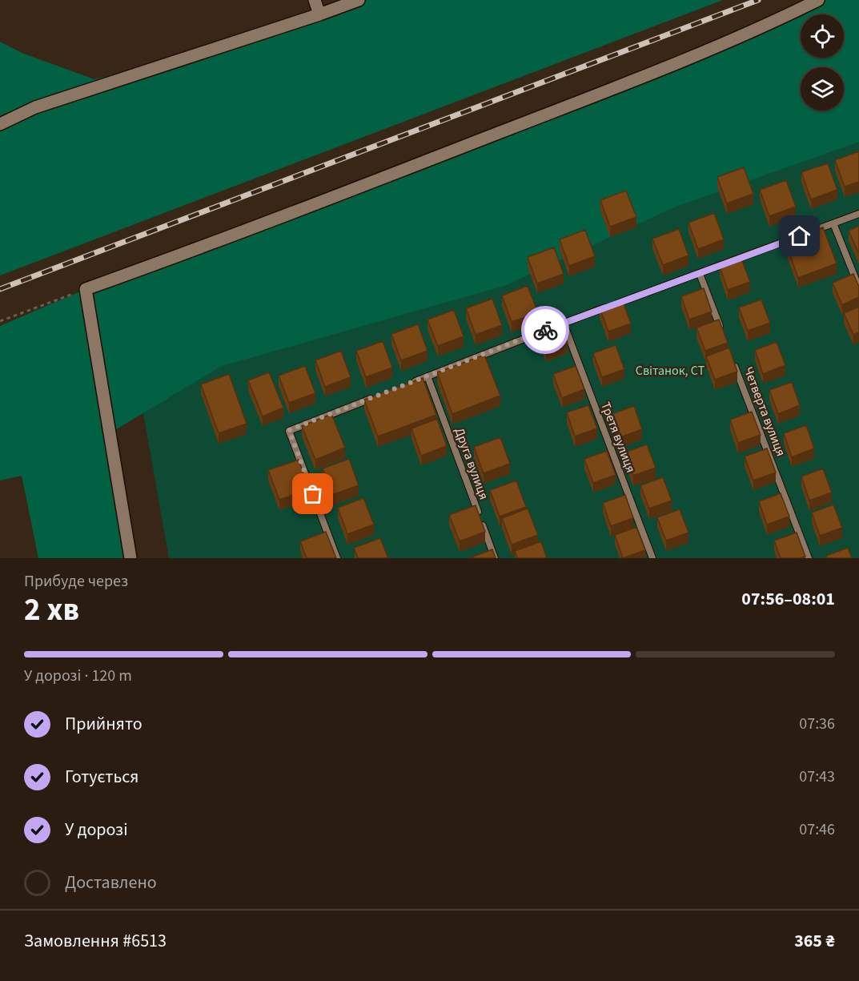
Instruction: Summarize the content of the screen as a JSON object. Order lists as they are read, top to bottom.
{
  "streets": {
    "lane": ["Четверта вулиця", "Третя вулиця", "Друга вулиця"]
  },
  "parks": ["Світанок, СТ"],
  "page": {
    "heading": ["2 хв", "Прибуде через", "07:56–08:01"],
    "panel": ["Замовлення #6513", "365 ₴"],
    "bar": "У дорозі · 120 m",
    "list": [
      ["Прийнято", "07:36"],
      ["Готується", "07:43"],
      ["У дорозі", "07:46"],
      "Доставлено"
    ]
  }
}
